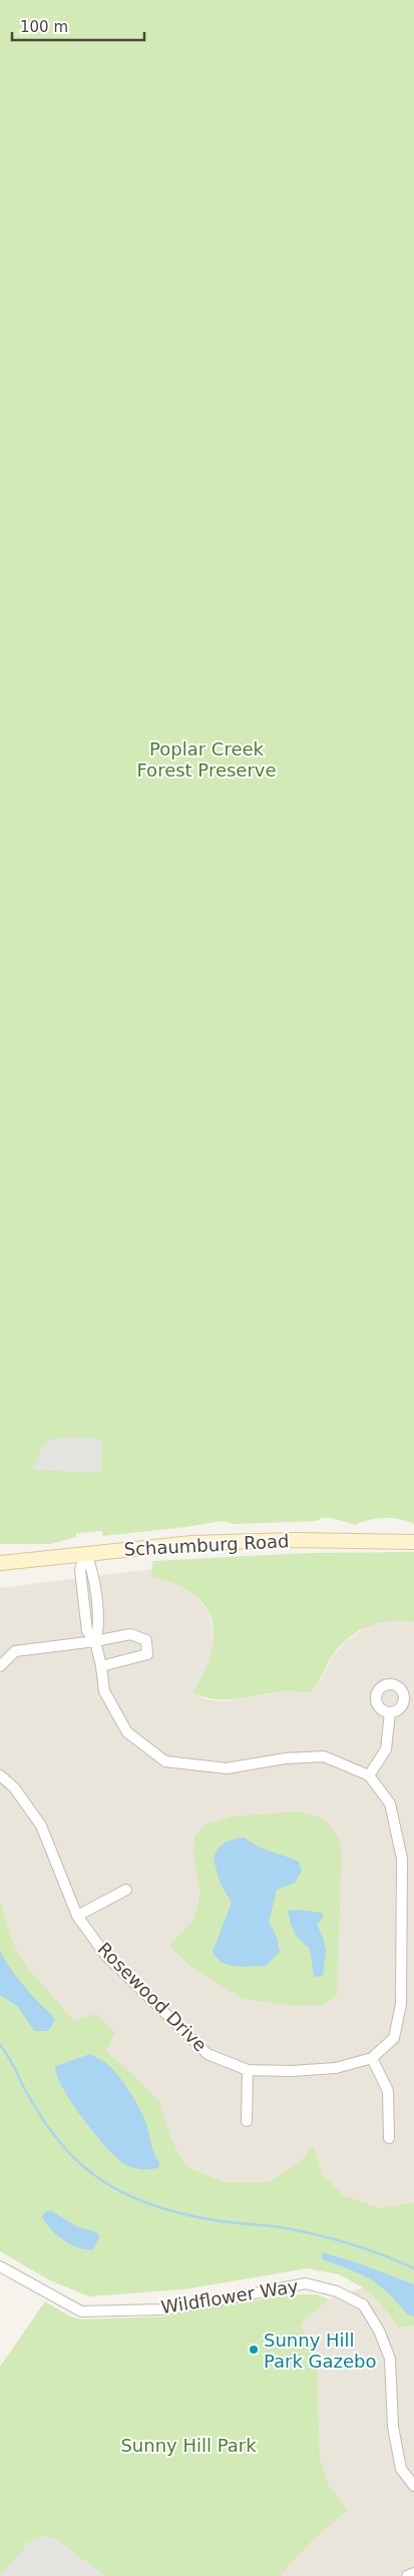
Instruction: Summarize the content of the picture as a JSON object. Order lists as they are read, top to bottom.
{
  "streets": {
    "main road": ["Schaumburg Road"],
    "street": ["Rosewood Drive", "Wildflower Way"]
  },
  "crossings": [
    ["Schaumburg Road", "Rosewood Drive"]
  ],
  "parks": ["Poplar Creek Forest Preserve", "Sunny Hill Park"],
  "places": ["Sunny Hill Park Gazebo"],
  "scale_bar": "100 m"
}
